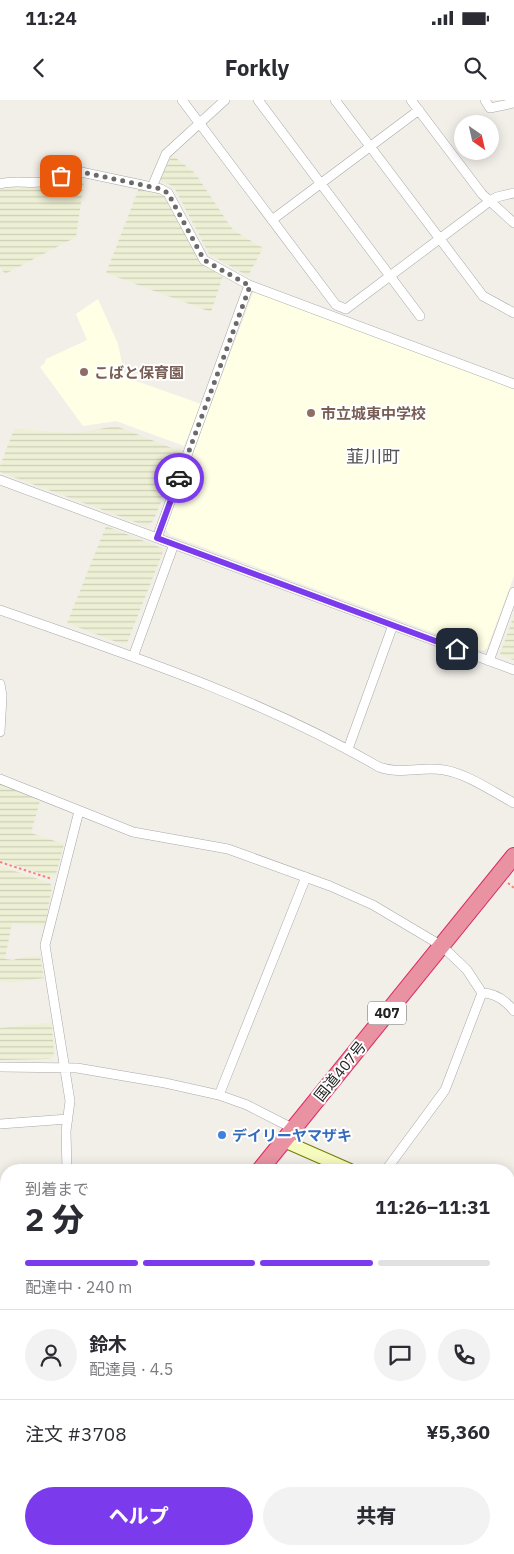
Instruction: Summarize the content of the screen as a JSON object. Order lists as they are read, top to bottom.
{
  "streets": {
    "highway": ["407", "国道407号"]
  },
  "districts": ["韮川町"],
  "places": ["こばと保育園", "市立城東中学校", "デイリーヤマザキ"],
  "north": "bottom right",
  "page": {
    "status": "11:24",
    "header": "Forkly",
    "heading": ["2 分", "到着まで", "11:26–11:31"],
    "panel": [
      "鈴木",
      "配達員 · 4.5",
      "注文 #3708",
      "¥5,360"
    ],
    "bar": "配達中 · 240 m",
    "buttons": ["ヘルプ", "共有"]
  }
}
